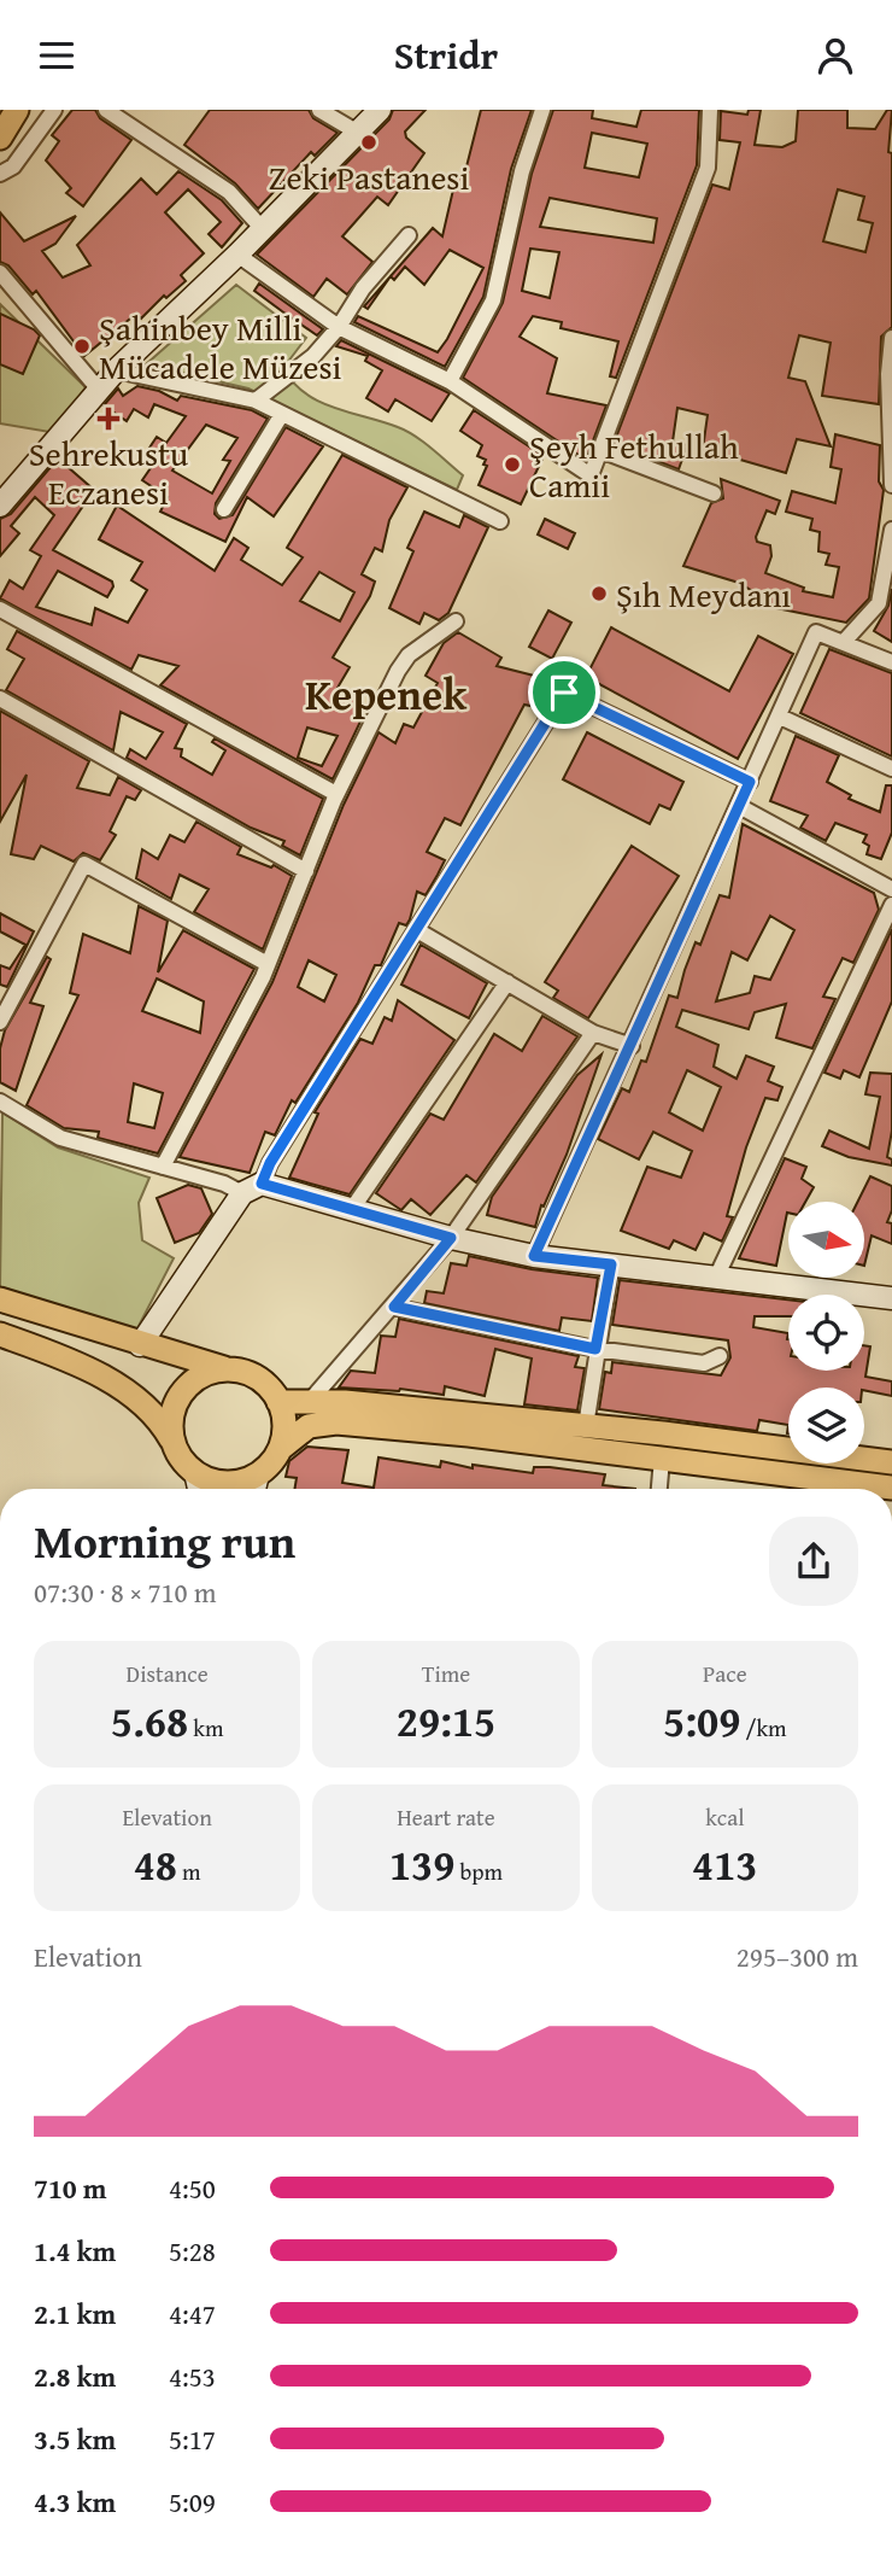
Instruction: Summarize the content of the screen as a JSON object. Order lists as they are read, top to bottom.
{
  "districts": ["Kepenek"],
  "places": {
    "other": [
      "Zeki Pastanesi",
      "Şahinbey Milli Mücadele Müzesi",
      "Şeyh Fethullah Camii",
      "Şıh Meydanı"
    ],
    "health": ["Sehrekustu Eczanesi"]
  },
  "north": "right",
  "page": {
    "header": "Stridr",
    "heading": ["Morning run", "07:30 · 8 × 710 m"],
    "stats": [
      ["Distance", "5.68 km"],
      ["Time", "29:15"],
      ["Pace", "5:09 /km"],
      ["Elevation", "48 m"],
      ["Heart rate", "139 bpm"],
      ["kcal", "413"]
    ],
    "chart": ["Elevation", "295–300 m"],
    "list": [
      {
        "name": "710 m",
        "note": "4:50"
      },
      {
        "name": "1.4 km",
        "note": "5:28"
      },
      {
        "name": "2.1 km",
        "note": "4:47"
      },
      {
        "name": "2.8 km",
        "note": "4:53"
      },
      {
        "name": "3.5 km",
        "note": "5:17"
      },
      {
        "name": "4.3 km",
        "note": "5:09"
      }
    ]
  }
}
